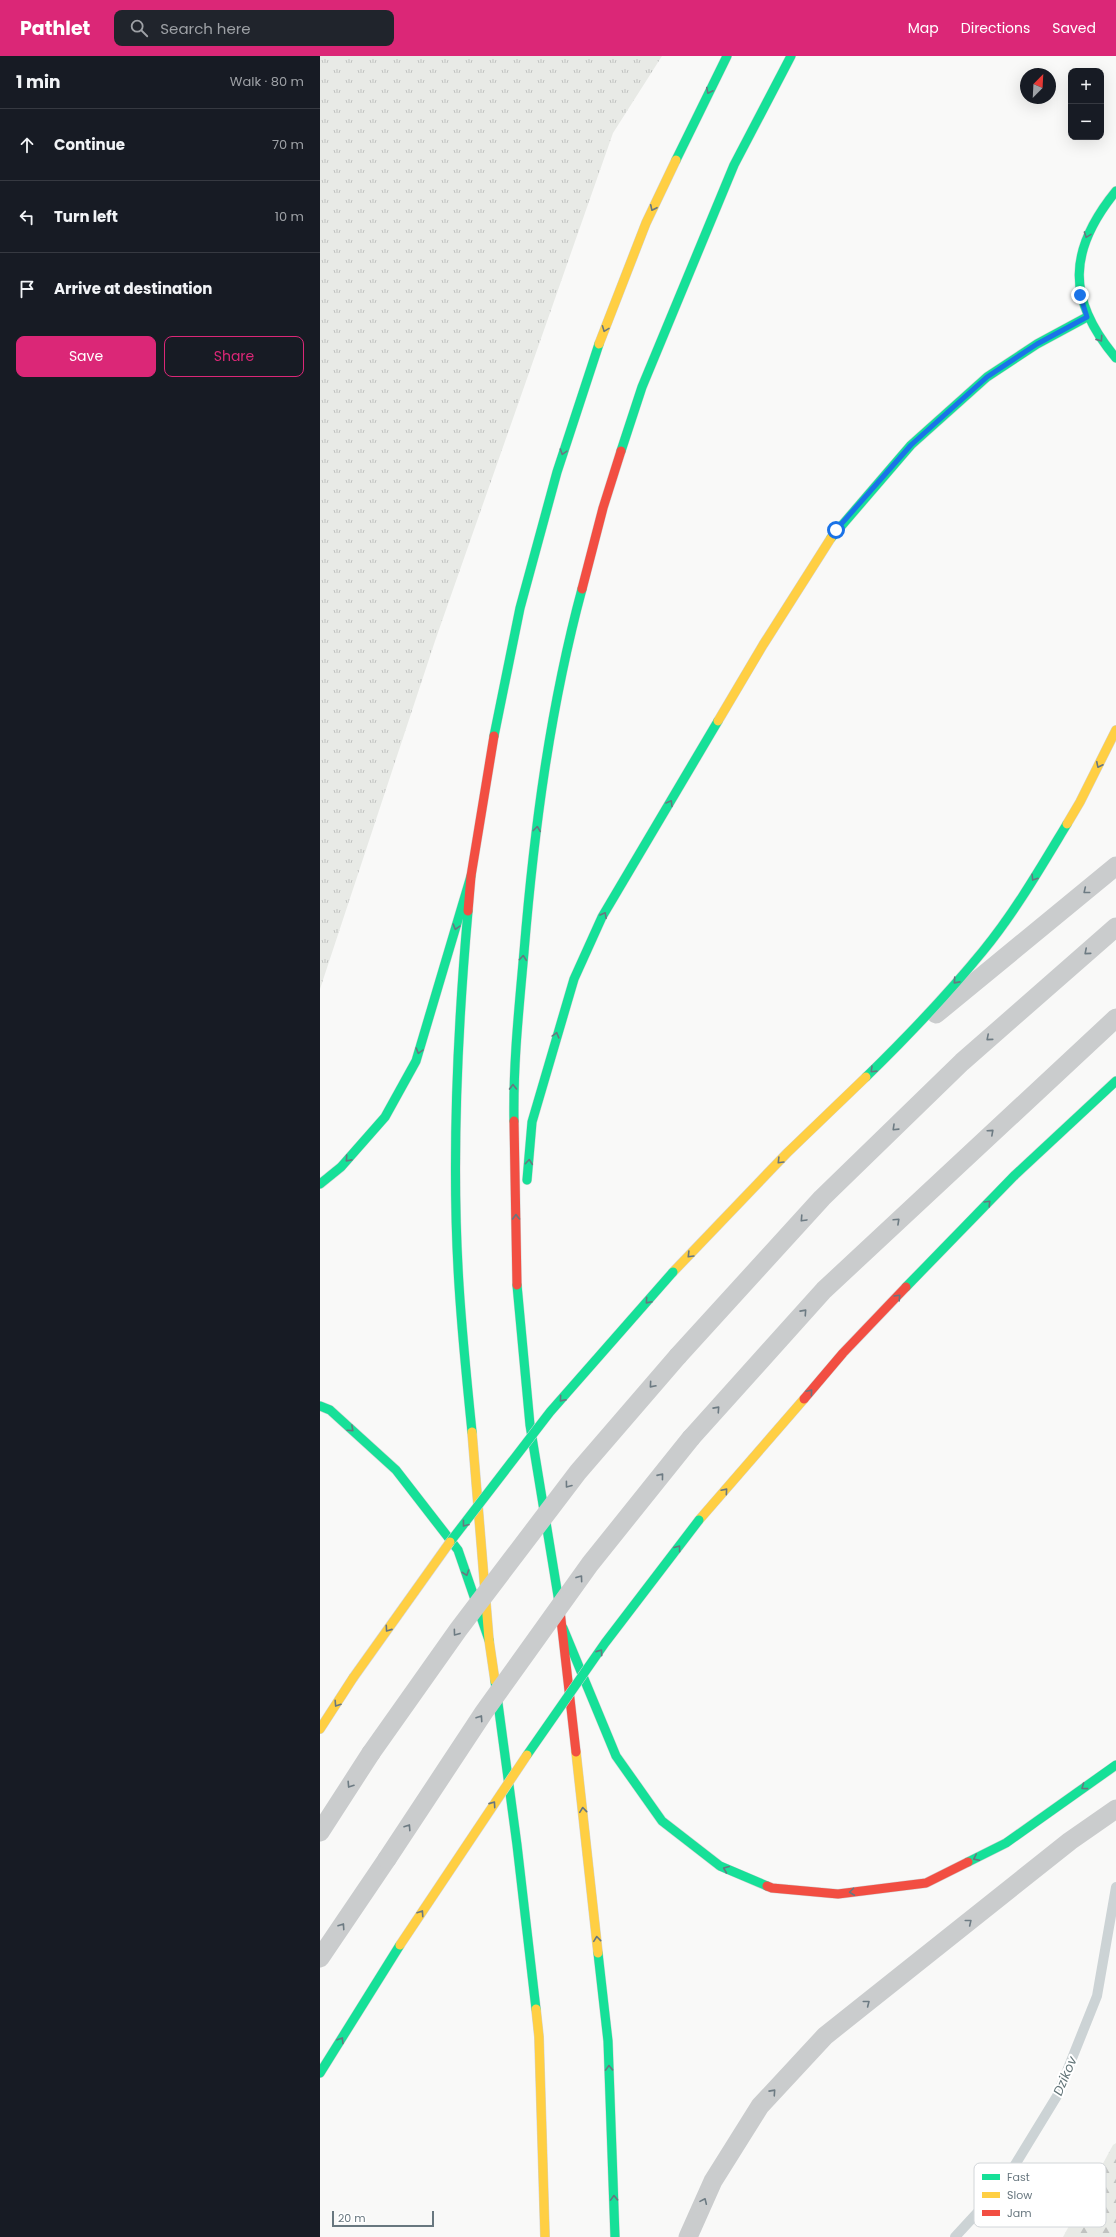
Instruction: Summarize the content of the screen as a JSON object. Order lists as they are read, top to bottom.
{
  "water": ["Dzikov"],
  "legend": ["Fast", "Slow", "Jam"],
  "scale_bar": "20 m",
  "north": "top right",
  "page": {
    "header": "Pathlet",
    "search": "Search here",
    "nav": ["Map", "Directions", "Saved"],
    "heading": ["1 min", "Walk · 80 m"],
    "map_buttons": ["+", "−"],
    "list": [
      ["Continue", "70 m"],
      ["Turn left", "10 m"],
      "Arrive at destination"
    ],
    "buttons": ["Save", "Share"],
    "scale": "20 m"
  }
}
